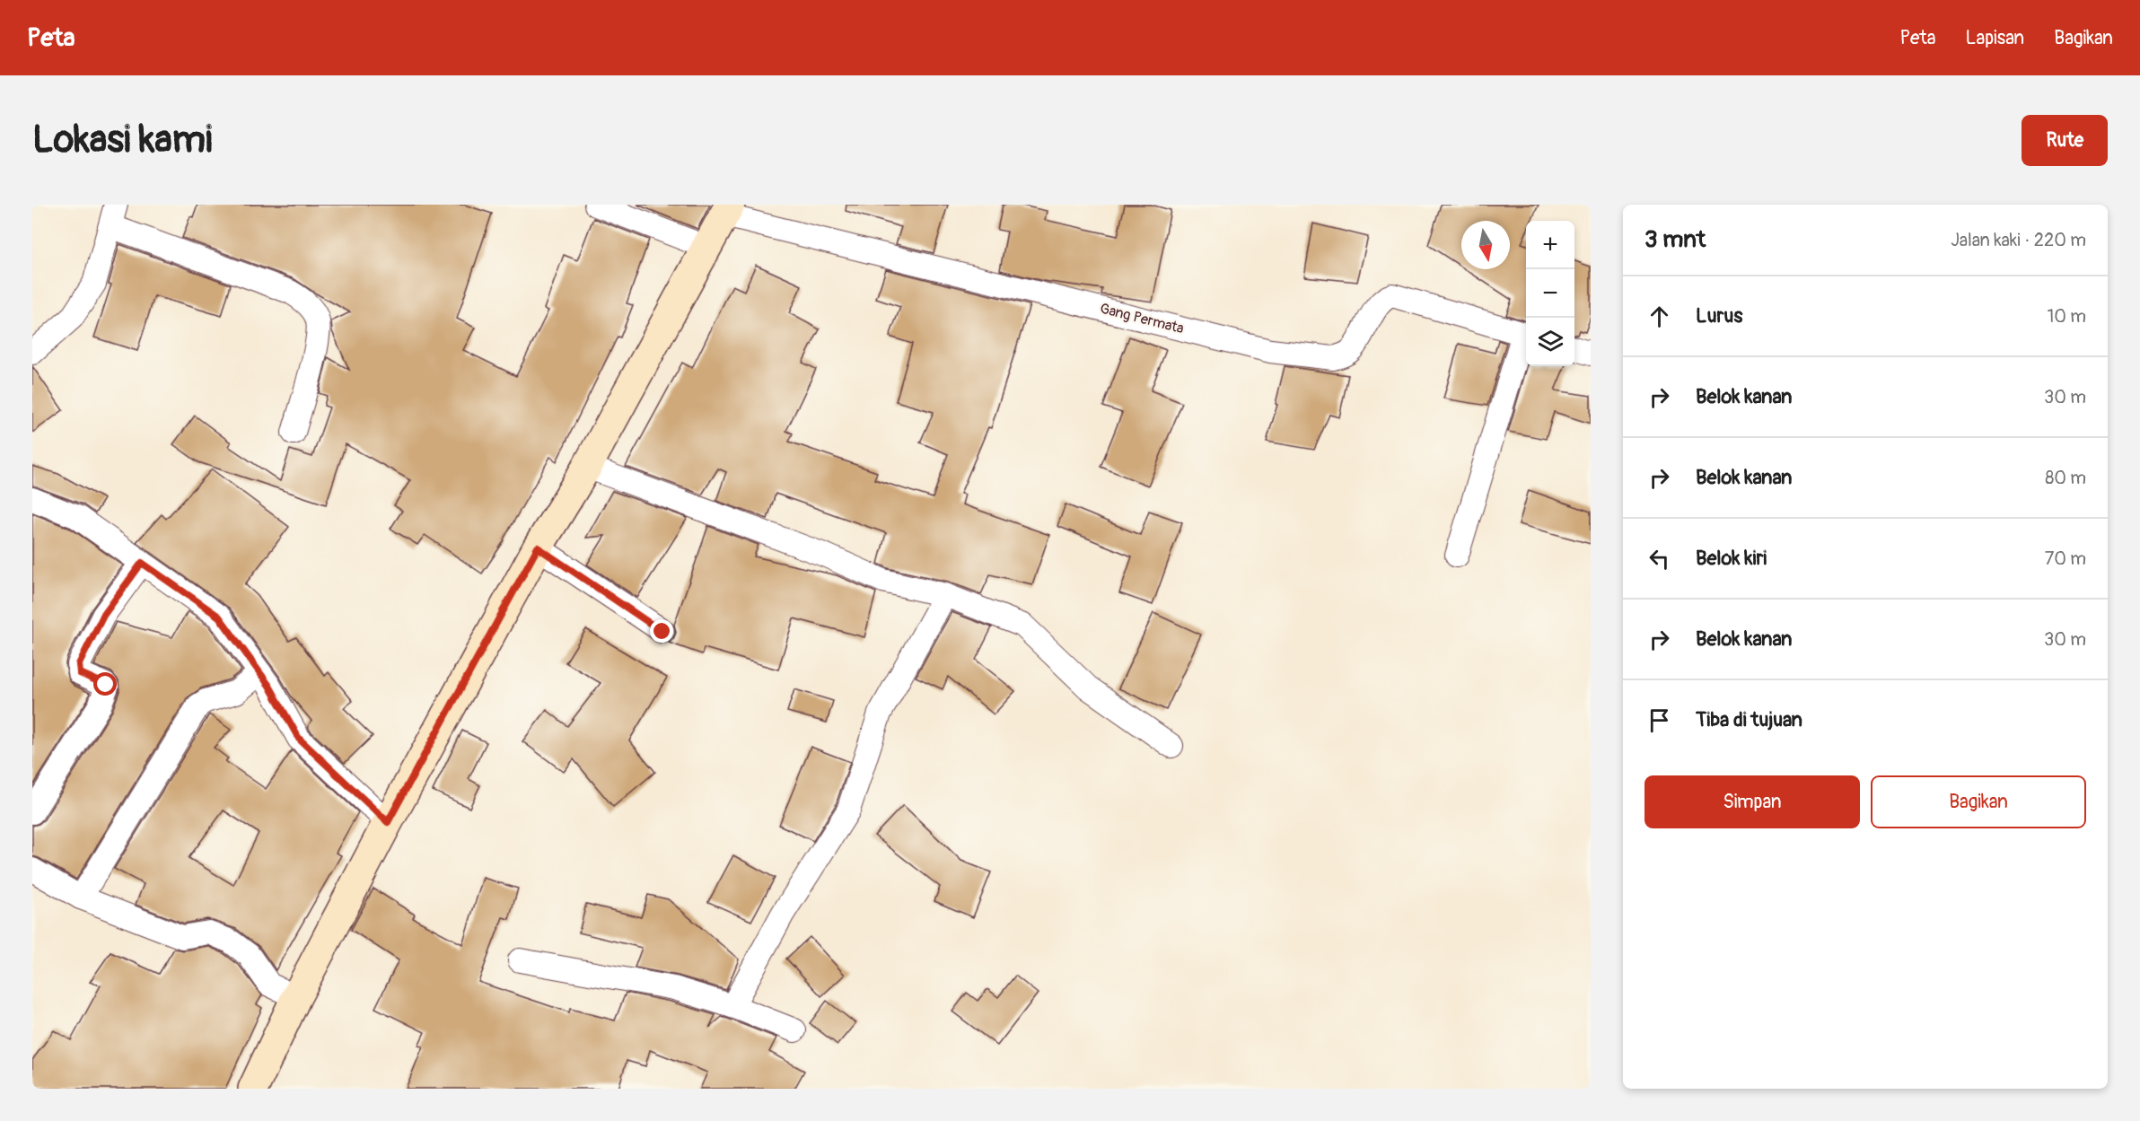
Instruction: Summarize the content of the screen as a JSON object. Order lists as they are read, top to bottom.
{
  "streets": {
    "street": ["Gang Permata"]
  },
  "north": "bottom",
  "page": {
    "header": "Peta",
    "nav": ["Peta", "Lapisan", "Bagikan"],
    "buttons": [
      "Rute",
      ["Simpan", "Bagikan"]
    ],
    "title": "Lokasi kami",
    "heading": ["3 mnt", "Jalan kaki · 220 m"],
    "map_buttons": ["+", "−"],
    "list": [
      ["Lurus", "10 m"],
      ["Belok kanan", "30 m"],
      ["Belok kanan", "80 m"],
      ["Belok kiri", "70 m"],
      ["Belok kanan", "30 m"],
      "Tiba di tujuan"
    ]
  }
}
